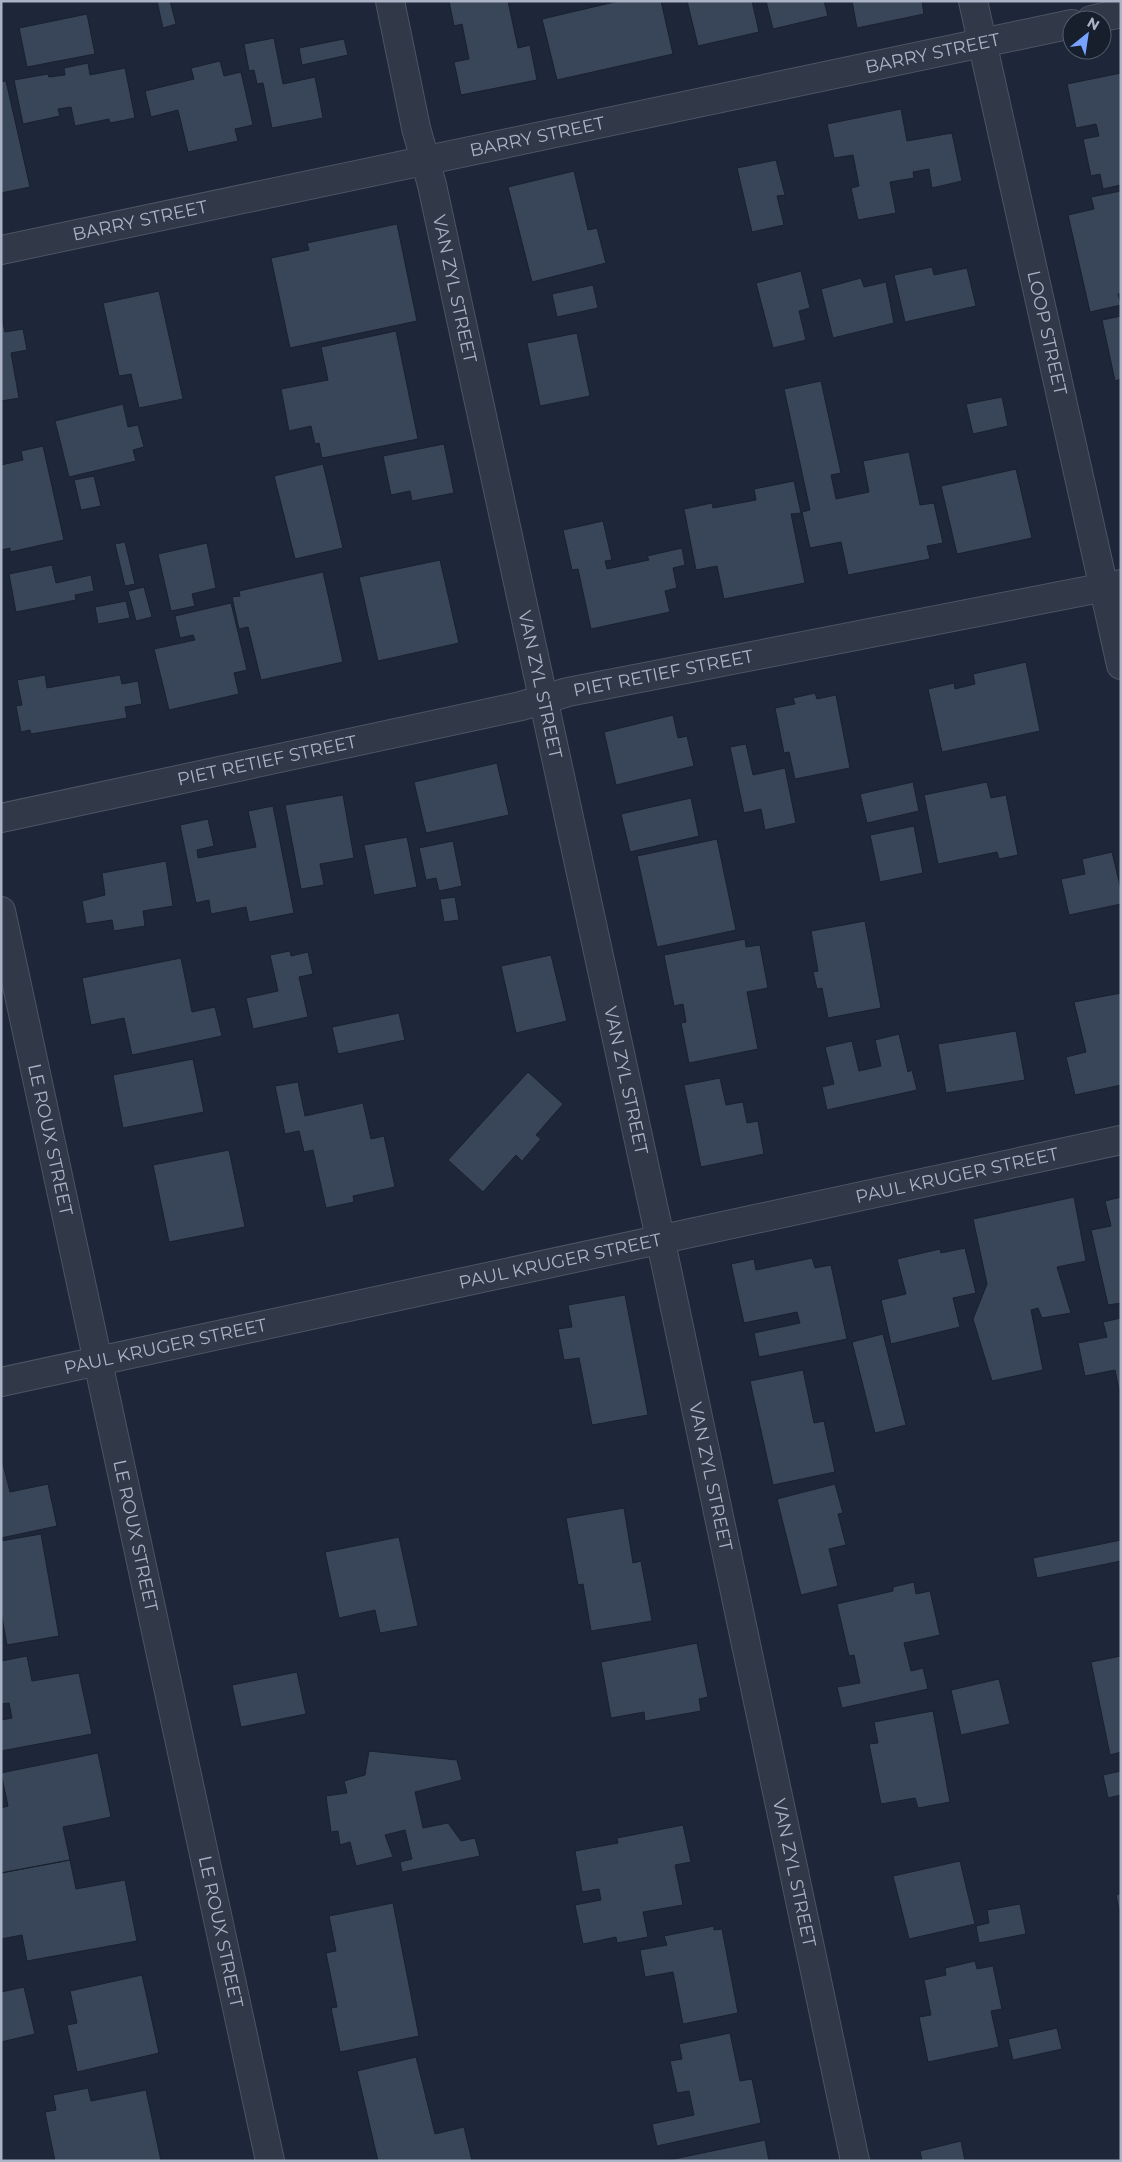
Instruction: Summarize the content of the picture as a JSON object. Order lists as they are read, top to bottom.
{
  "streets": {
    "street": [
      "BARRY STREET",
      "VAN ZYL STREET",
      "LOOP STREET",
      "PIET RETIEF STREET",
      "LE ROUX STREET",
      "PAUL KRUGER STREET"
    ]
  },
  "crossings": [
    ["BARRY STREET", "VAN ZYL STREET"],
    ["BARRY STREET", "LOOP STREET"],
    ["VAN ZYL STREET", "PIET RETIEF STREET"],
    ["VAN ZYL STREET", "PAUL KRUGER STREET"],
    ["LOOP STREET", "PIET RETIEF STREET"],
    ["LE ROUX STREET", "PAUL KRUGER STREET"]
  ],
  "north": "top right"
}
